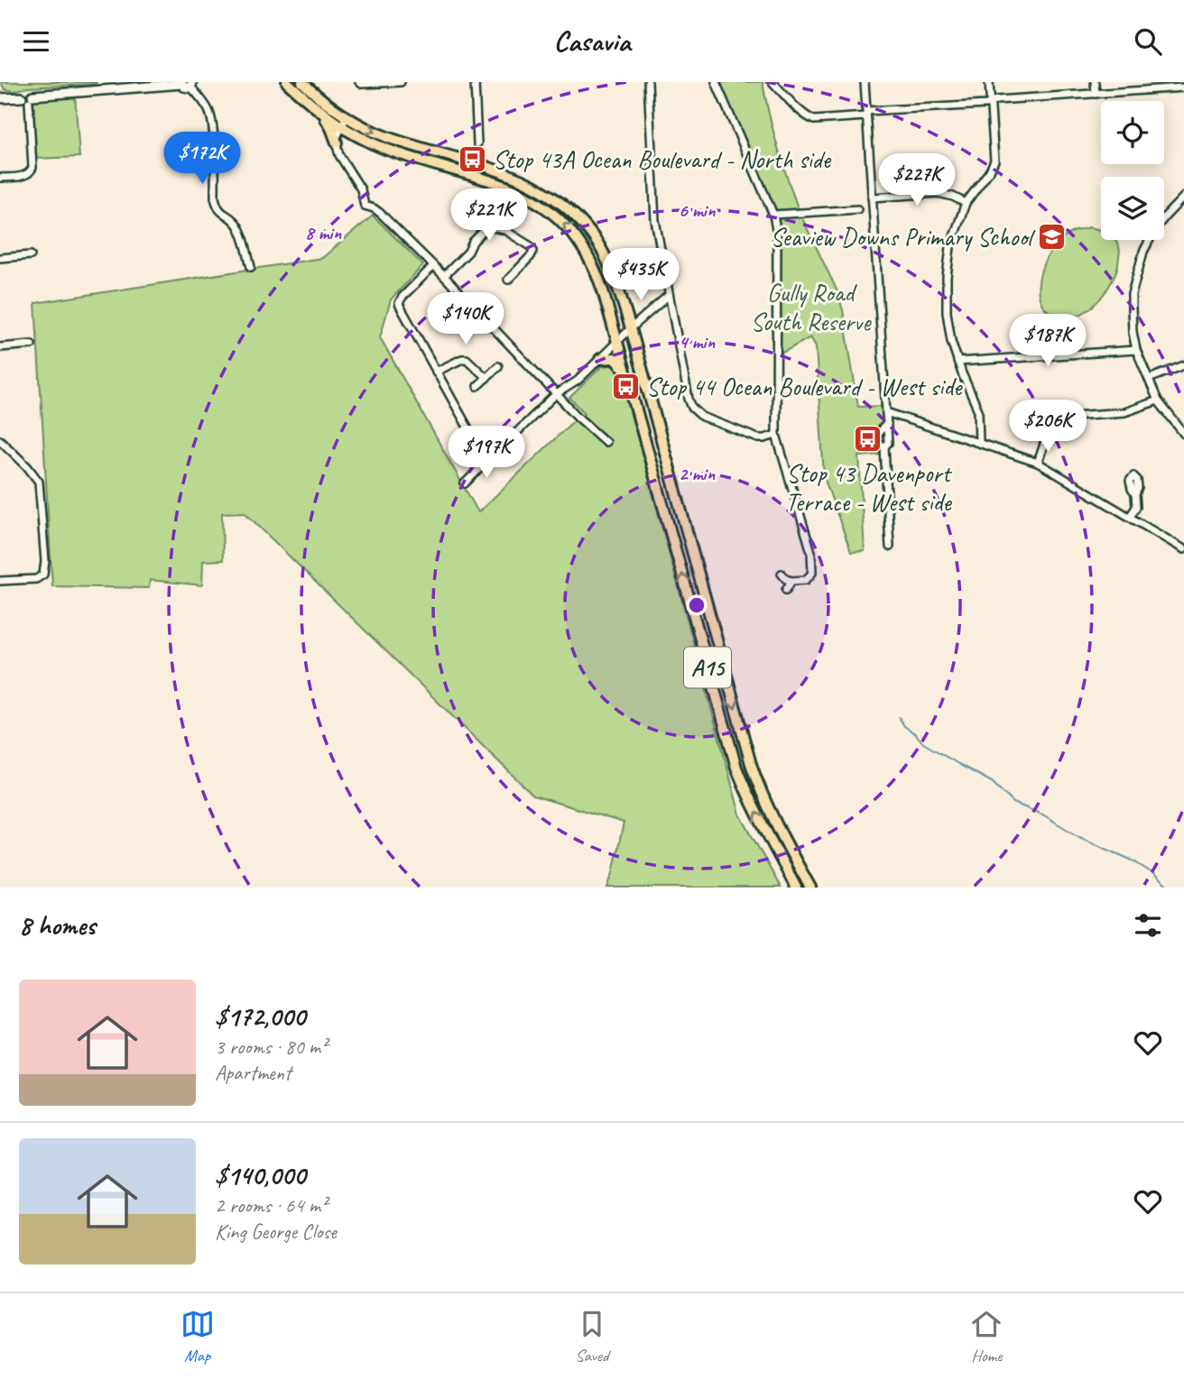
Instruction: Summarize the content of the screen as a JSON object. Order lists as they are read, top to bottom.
{
  "streets": {
    "main road": ["A15"]
  },
  "parks": ["Gully Road South Reserve"],
  "places": {
    "bus stop": ["Stop 43A Ocean Boulevard - North side", "Stop 44 Ocean Boulevard - West side", "Stop 43 Davenport Terrace - West side"],
    "school or university": ["Seaview Downs Primary School"]
  },
  "page": {
    "header": "Casavia",
    "price": [
      "$172K",
      "$227K",
      "$221K",
      "$435K",
      "$140K",
      "$187K",
      "$206K",
      "$197K"
    ],
    "heading": "8 homes",
    "list": [
      {
        "name": "$172,000",
        "note": "3 rooms · 80 m² · Apartment"
      },
      {
        "name": "$140,000",
        "note": "2 rooms · 64 m² · King George Close"
      }
    ],
    "tabs": ["Map", "Saved", "Home"]
  },
  "rings": [
    "6 min",
    "8 min",
    "4 min",
    "2 min"
  ]
}
